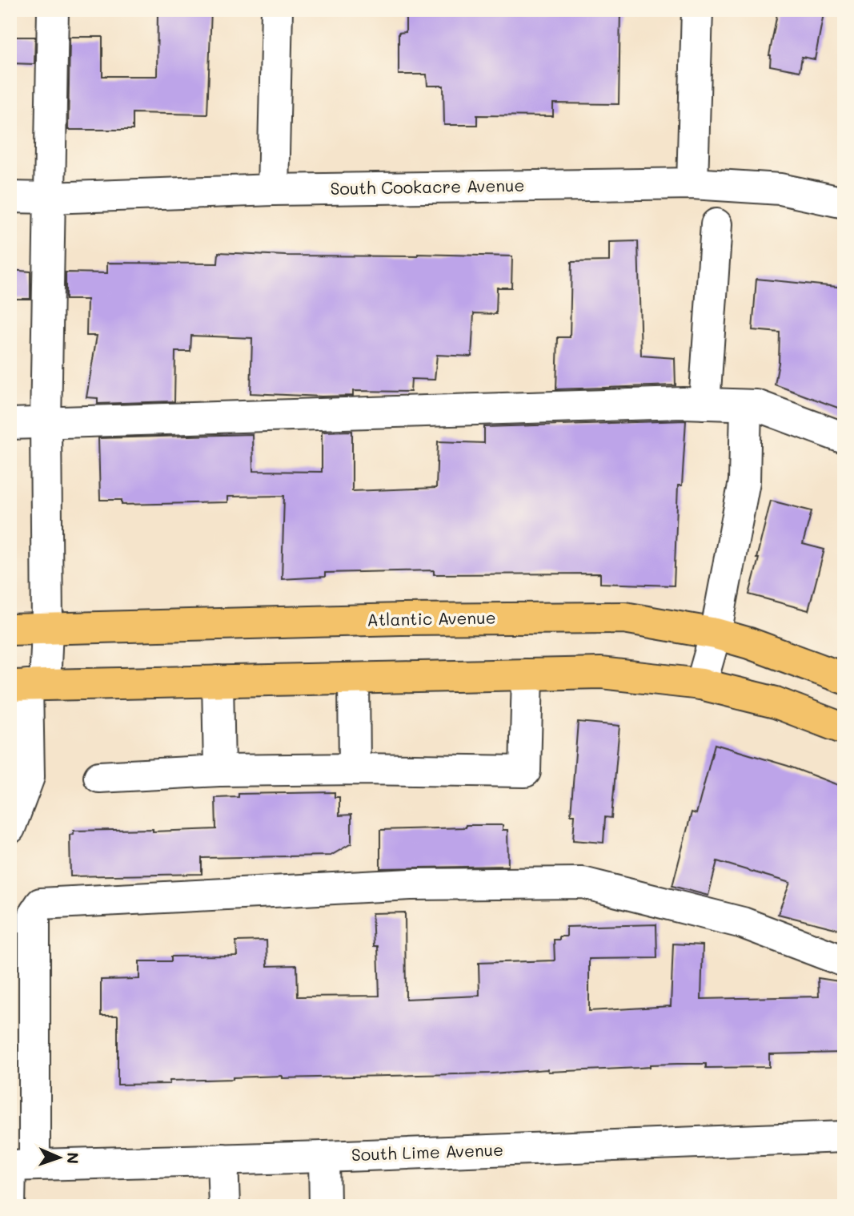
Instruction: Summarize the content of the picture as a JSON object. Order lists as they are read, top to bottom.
{
  "streets": {
    "main road": ["Atlantic Avenue"],
    "street": ["South Cookacre Avenue", "South Lime Avenue"]
  },
  "north": "right"
}
